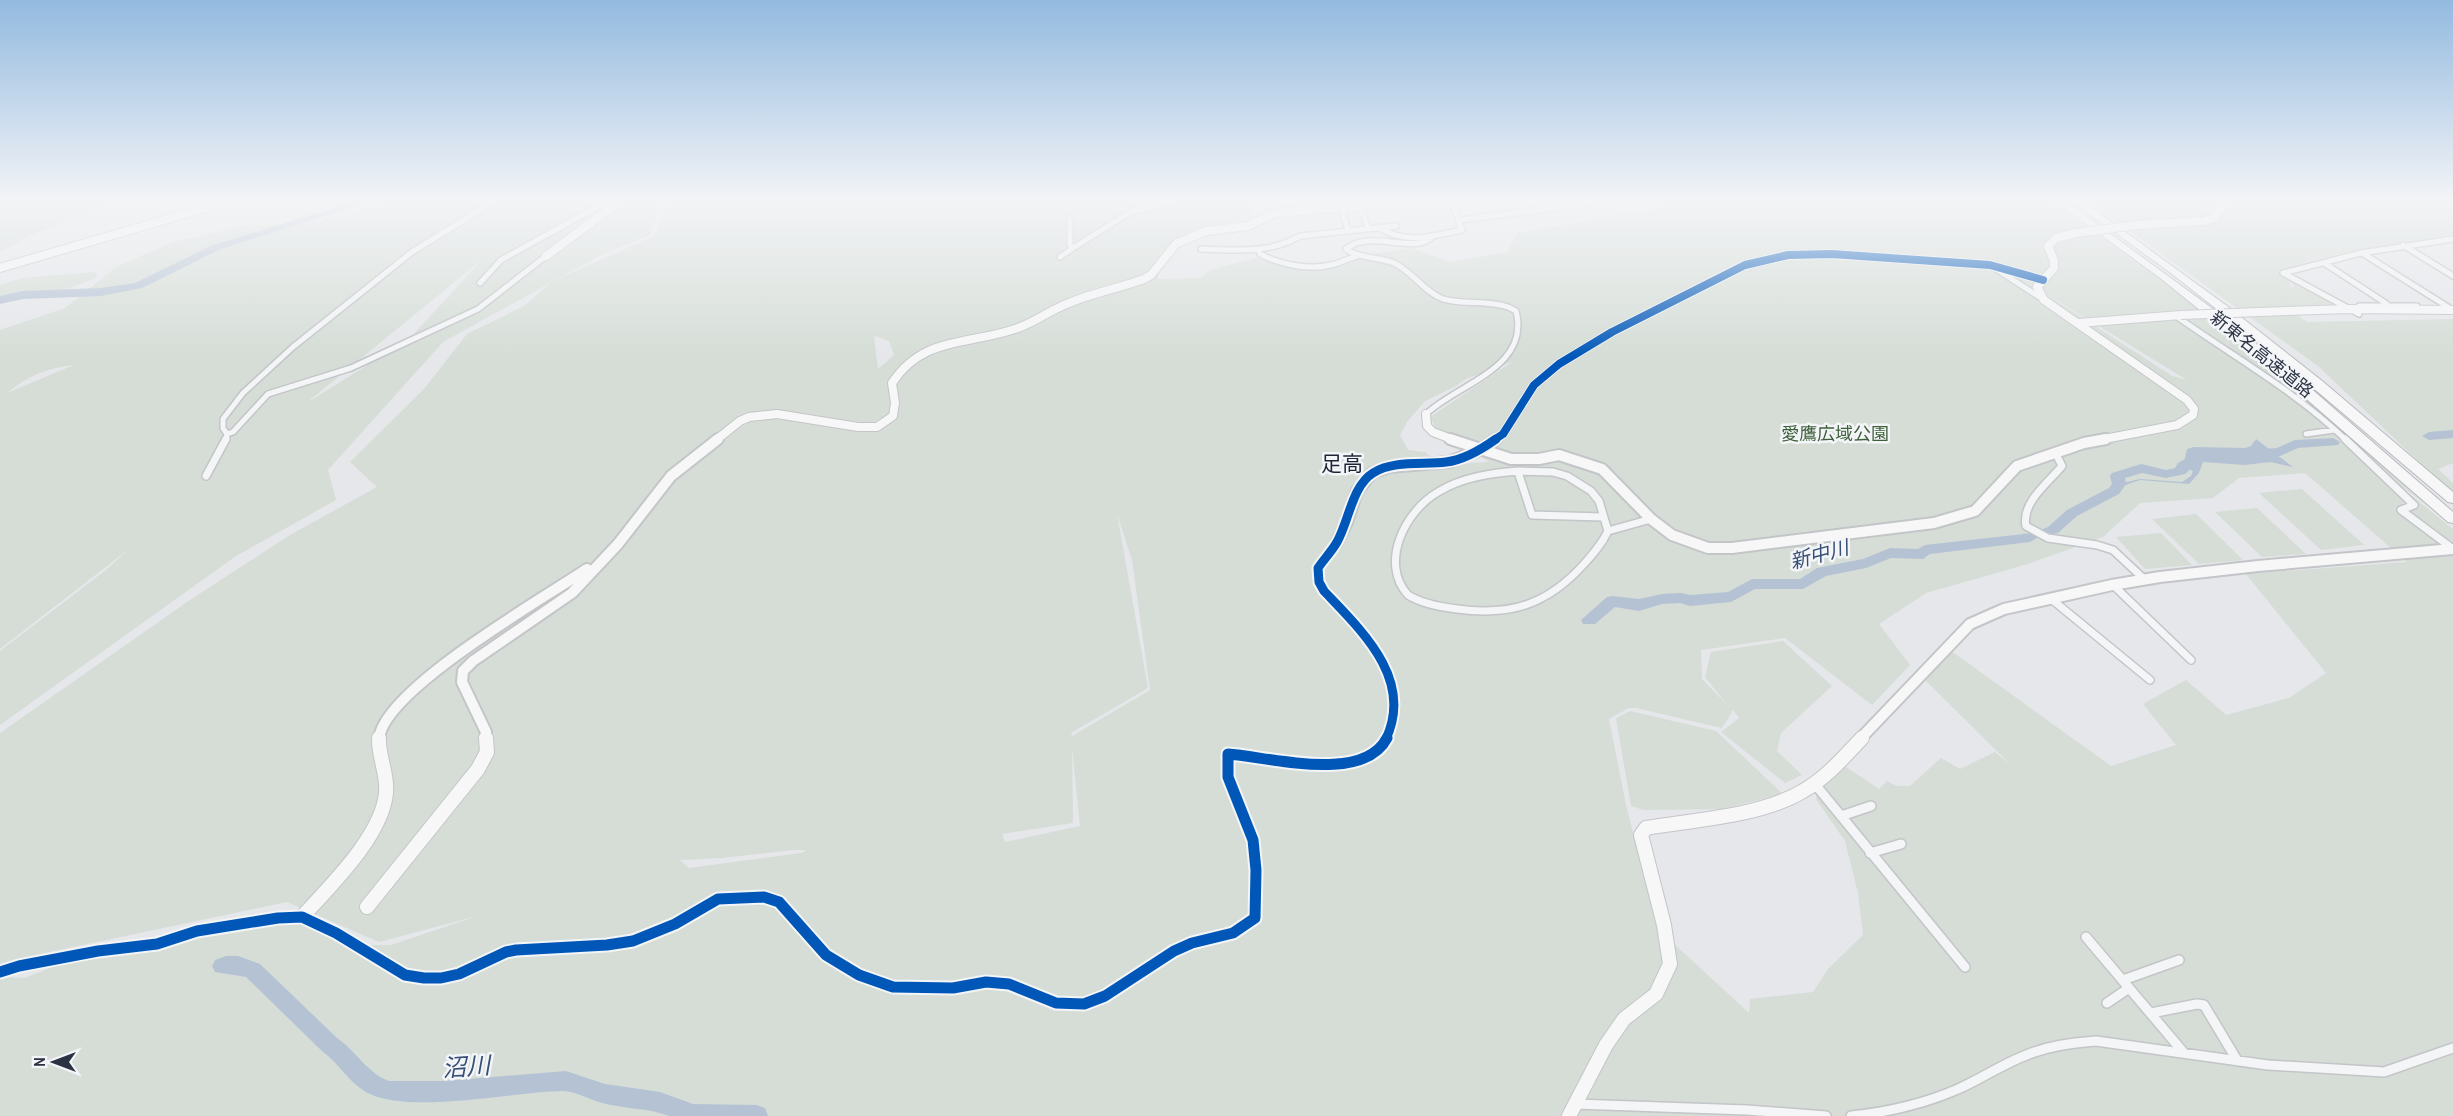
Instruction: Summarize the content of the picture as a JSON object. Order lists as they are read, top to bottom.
{
  "streets": {
    "highway": ["新東名高速道路"]
  },
  "districts": ["足高"],
  "water": ["新中川", "沼川"],
  "parks": ["愛鷹広域公園"],
  "north": "left"
}
